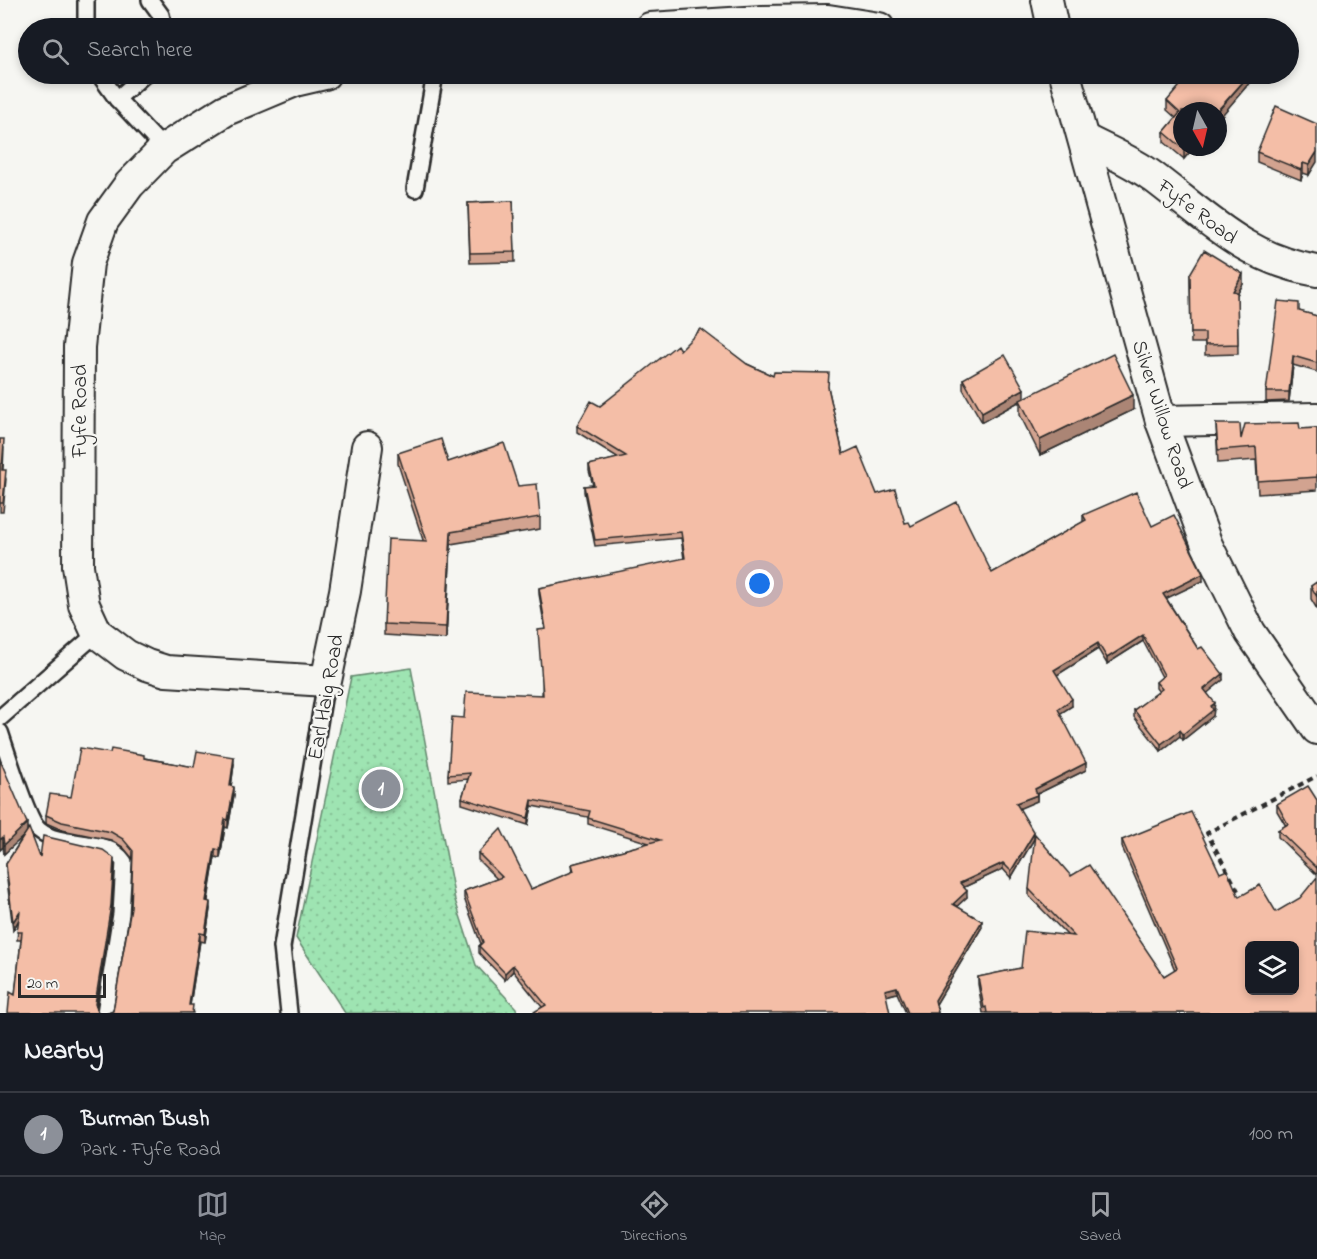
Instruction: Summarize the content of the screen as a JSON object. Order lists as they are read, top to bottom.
{
  "streets": {
    "street": ["Fyfe Road", "Silver Willow Road", "Earl Haig Road"]
  },
  "crossings": [
    ["Fyfe Road", "Silver Willow Road"],
    ["Fyfe Road", "Earl Haig Road"]
  ],
  "scale_bar": "20 m",
  "north": "bottom",
  "page": {
    "search": "Search here",
    "pins": "1",
    "scale": "20 m",
    "heading": "Nearby",
    "list": [
      {
        "mark": "1",
        "name": "Burman Bush",
        "note": "Park · Fyfe Road",
        "value": "100 m"
      }
    ],
    "nav": ["Map", "Directions", "Saved"]
  }
}
